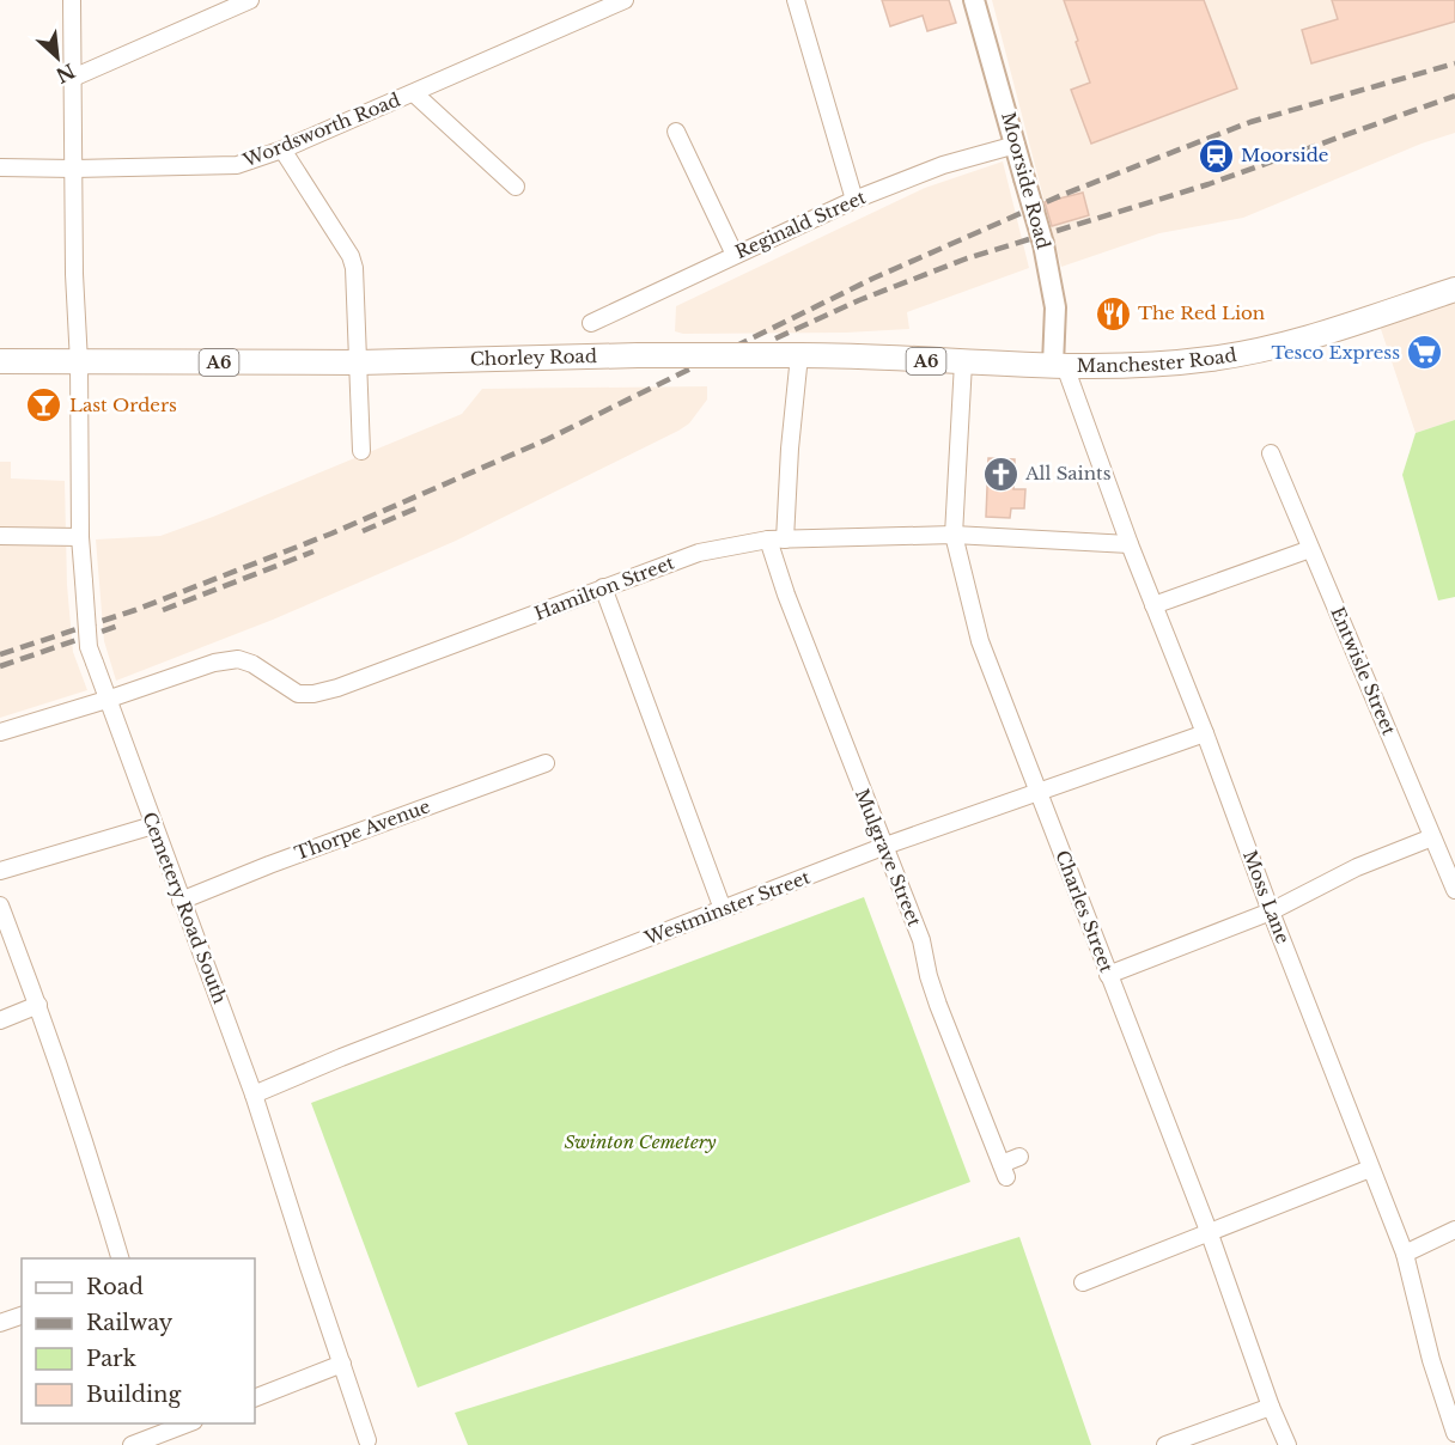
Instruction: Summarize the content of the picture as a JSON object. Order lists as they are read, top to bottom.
{
  "streets": {
    "main road": ["Chorley Road", "Manchester Road", "A6"],
    "street": [
      "Wordsworth Road",
      "Moorside Road",
      "Reginald Street",
      "Hamilton Street",
      "Entwisle Street",
      "Thorpe Avenue",
      "Mulgrave Street",
      "Moss Lane",
      "Cemetery Road South",
      "Westminster Street",
      "Charles Street"
    ]
  },
  "crossings": [
    ["Wordsworth Road", "Cemetery Road South"],
    ["Moorside Road", "Reginald Street"],
    ["Moorside Road", "Chorley Road"],
    ["Moorside Road", "Manchester Road"],
    ["Moorside Road", "Moss Lane"],
    ["Chorley Road", "Manchester Road"],
    ["Chorley Road", "Moss Lane"],
    ["Chorley Road", "Cemetery Road South"],
    ["Chorley Road", "Charles Street"],
    ["Manchester Road", "Moss Lane"],
    ["Hamilton Street", "Mulgrave Street"],
    ["Hamilton Street", "Moss Lane"],
    ["Hamilton Street", "Cemetery Road South"],
    ["Hamilton Street", "Charles Street"],
    ["Thorpe Avenue", "Cemetery Road South"],
    ["Mulgrave Street", "Westminster Street"],
    ["Moss Lane", "Westminster Street"],
    ["Cemetery Road South", "Westminster Street"],
    ["Westminster Street", "Charles Street"]
  ],
  "parks": ["Swinton Cemetery"],
  "places": {
    "station": ["Moorside"],
    "restaurant": ["The Red Lion"],
    "supermarket": ["Tesco Express"],
    "bar": ["Last Orders"],
    "church": ["All Saints"]
  },
  "legend": [
    "Road",
    "Railway",
    "Park",
    "Building"
  ],
  "north": "bottom right"
}
